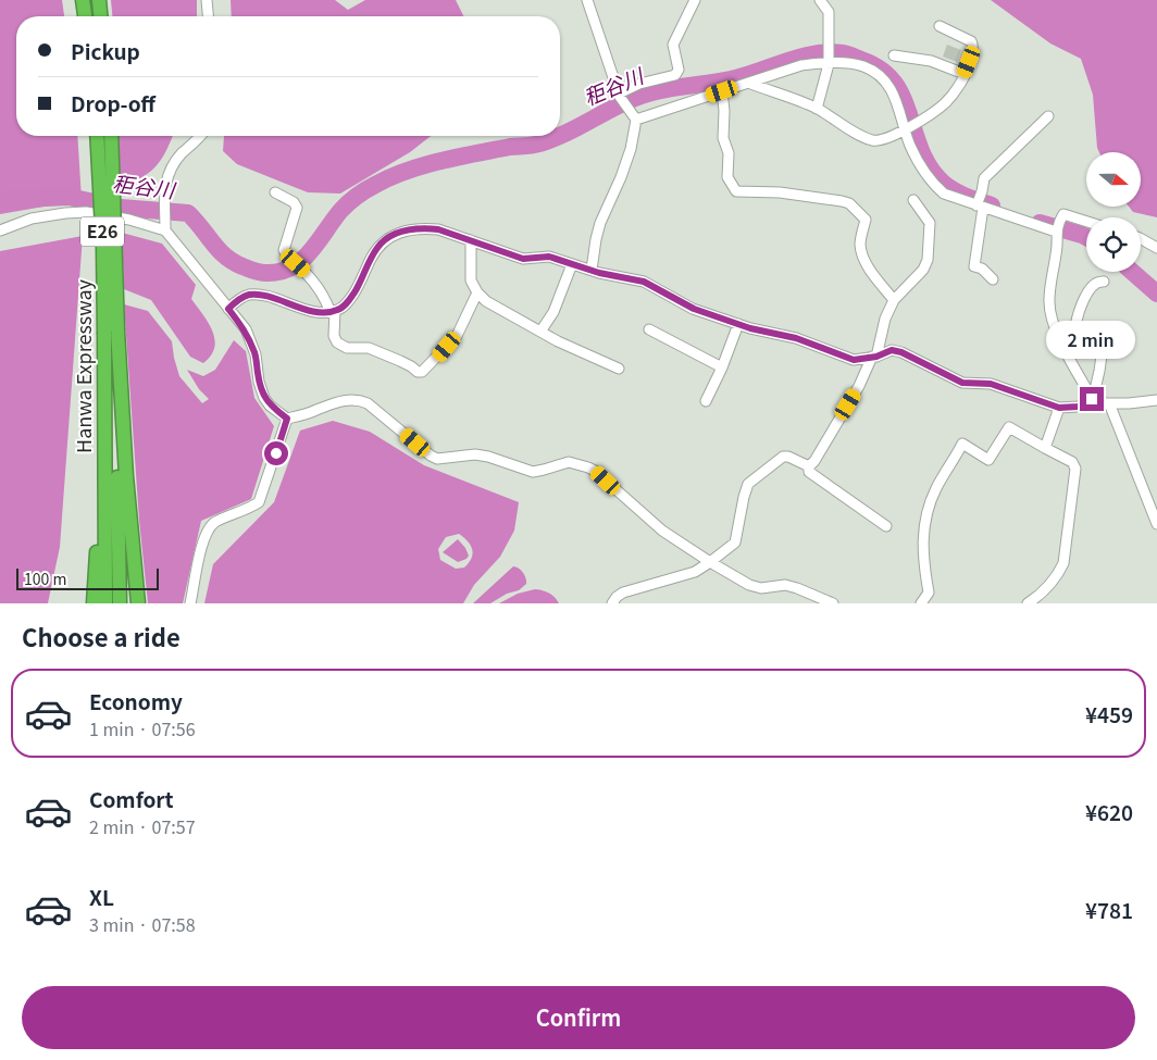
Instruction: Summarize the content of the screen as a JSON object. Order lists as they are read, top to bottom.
{
  "streets": {
    "highway": ["E26", "Hanwa Expressway"]
  },
  "water": ["秬谷川"],
  "scale_bar": "100 m",
  "north": "right",
  "page": {
    "banner": ["Pickup", "Drop-off"],
    "bubble": "2 min",
    "scale": "100 m",
    "heading": "Choose a ride",
    "list": [
      {
        "name": "Economy",
        "note": "1 min · 07:56",
        "value": "¥459"
      },
      {
        "name": "Comfort",
        "note": "2 min · 07:57",
        "value": "¥620"
      },
      {
        "name": "XL",
        "note": "3 min · 07:58",
        "value": "¥781"
      }
    ],
    "buttons": "Confirm"
  }
}
